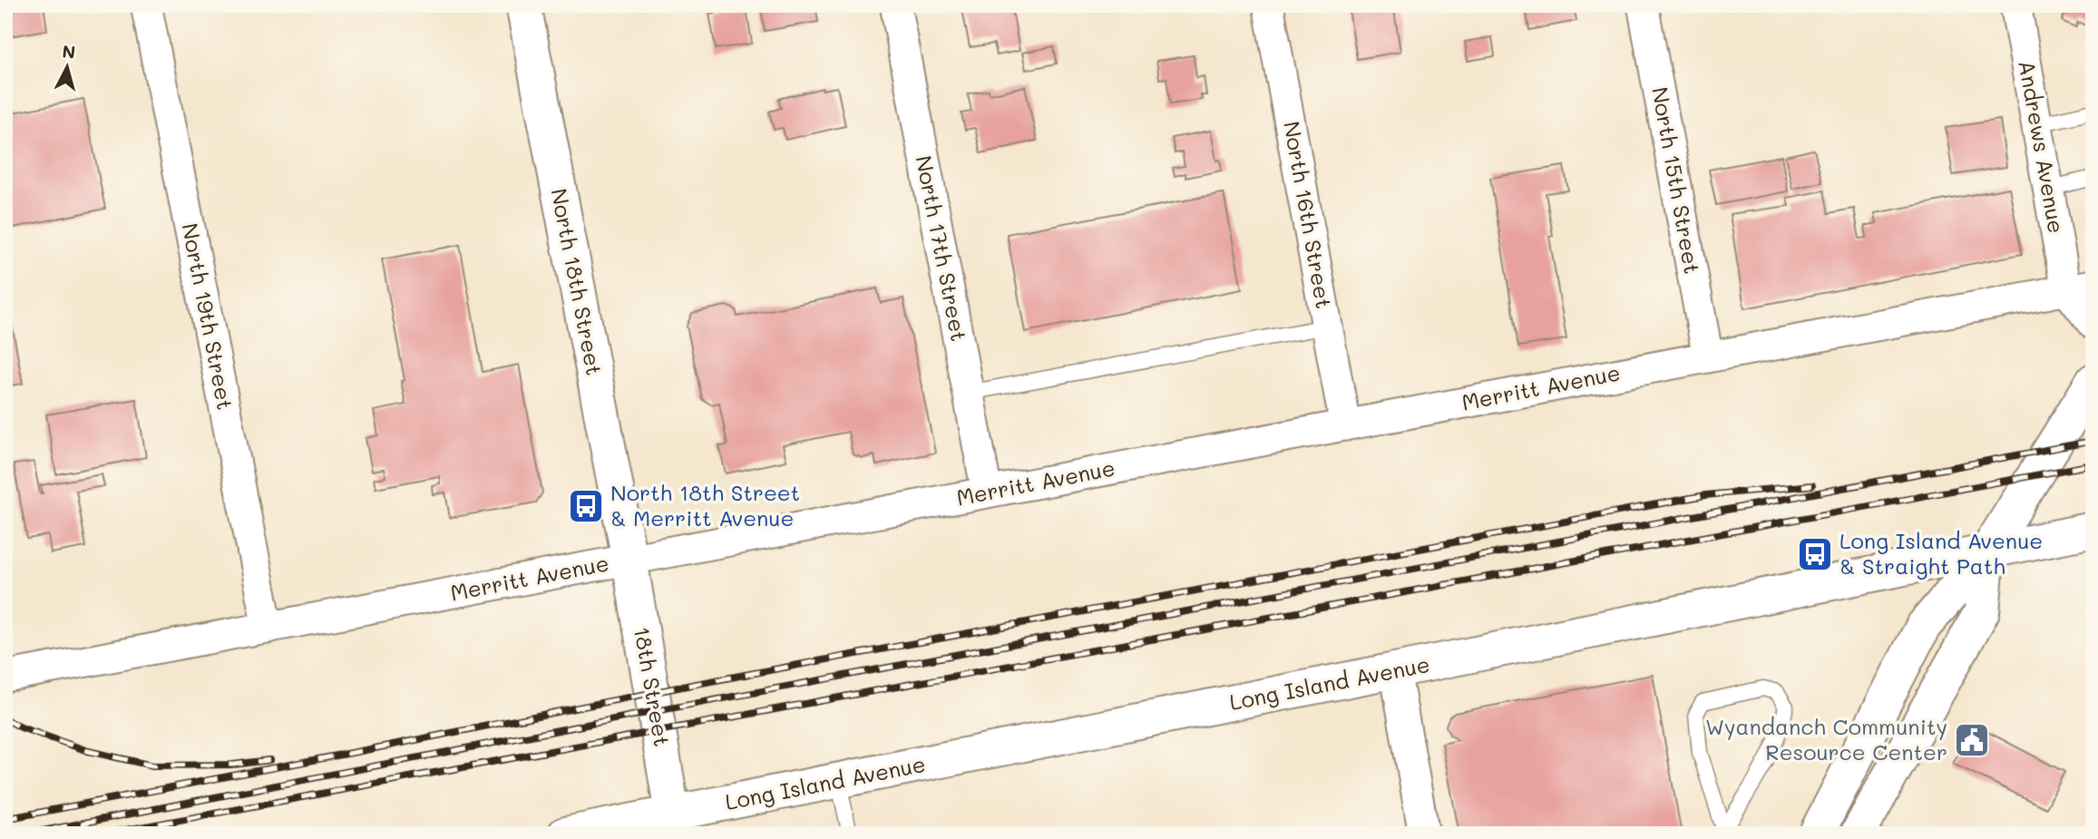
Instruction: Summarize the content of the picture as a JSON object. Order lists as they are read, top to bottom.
{
  "streets": {
    "street": [
      "Andrews Avenue",
      "North 15th Street",
      "North 16th Street",
      "North 17th Street",
      "North 18th Street",
      "North 19th Street",
      "Merritt Avenue",
      "Long Island Avenue",
      "18th Street"
    ]
  },
  "crossings": [
    ["Andrews Avenue", "Merritt Avenue"],
    ["North 15th Street", "Merritt Avenue"],
    ["North 16th Street", "Merritt Avenue"],
    ["North 17th Street", "Merritt Avenue"],
    ["North 18th Street", "Merritt Avenue"],
    ["North 18th Street", "18th Street"],
    ["North 19th Street", "Merritt Avenue"],
    ["Merritt Avenue", "18th Street"],
    ["Long Island Avenue", "18th Street"]
  ],
  "places": {
    "bus stop": ["North 18th Street & Merritt Avenue", "Long Island Avenue & Straight Path"],
    "public building": ["Wyandanch Community Resource Center"]
  },
  "north": "top"
}
